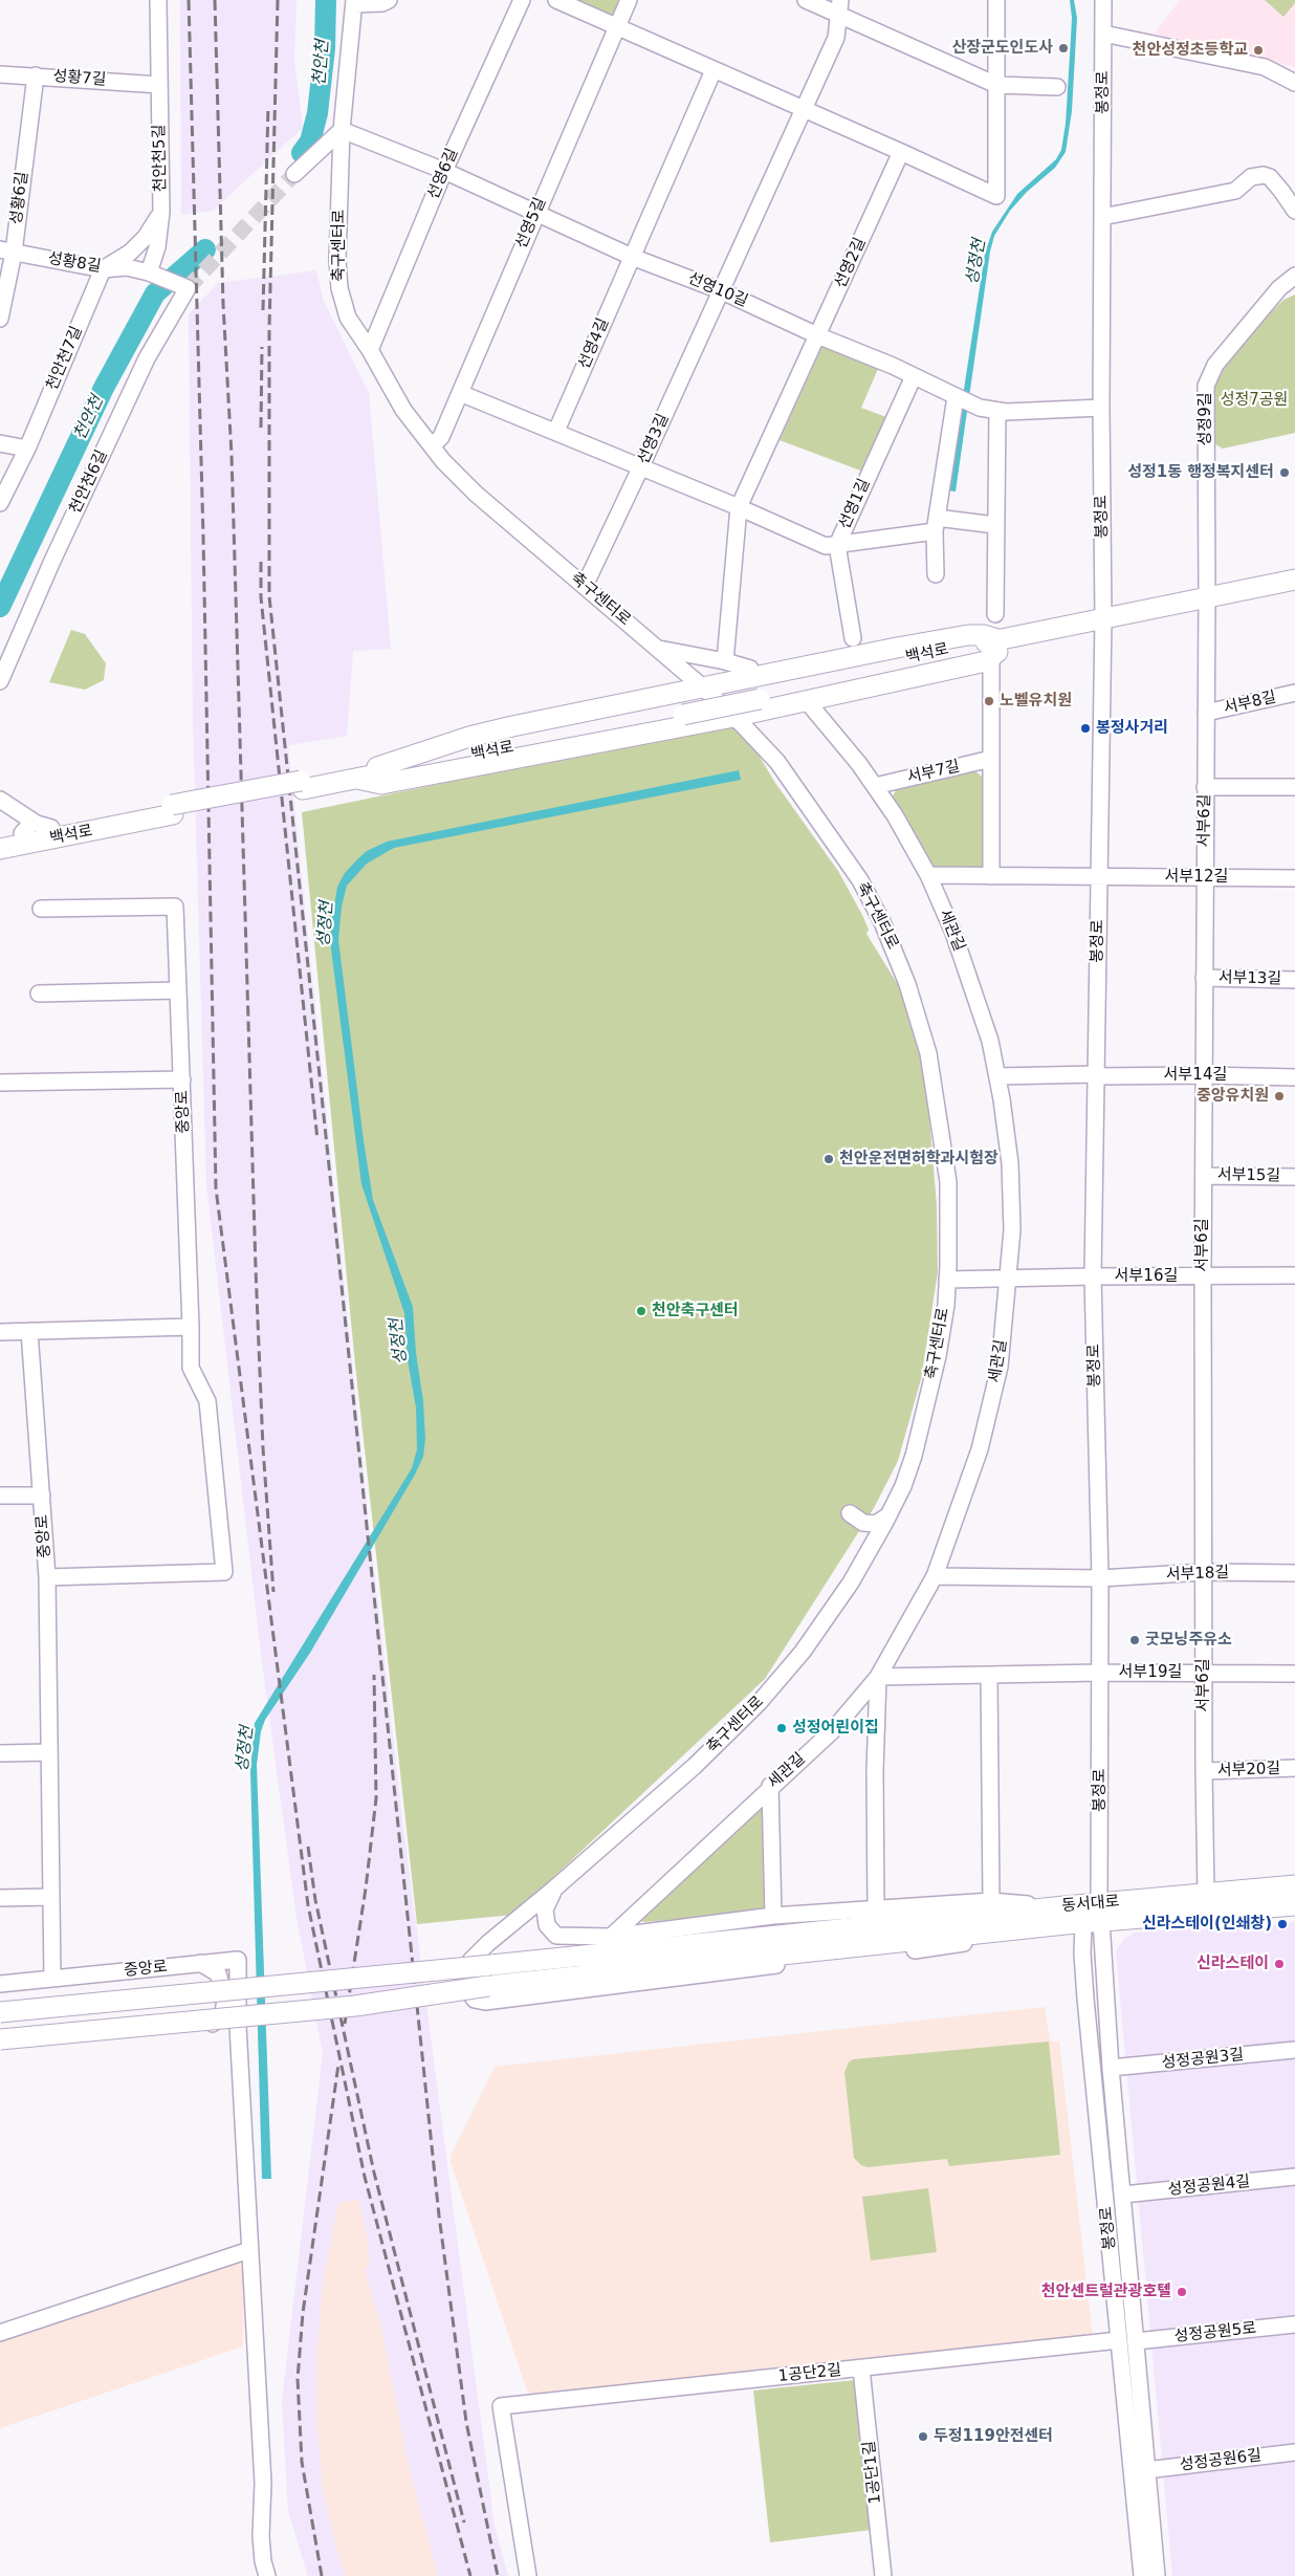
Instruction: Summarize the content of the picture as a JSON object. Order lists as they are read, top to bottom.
{
  "streets": {
    "main road": ["백석로", "동서대로"],
    "street": [
      "성황7길",
      "봉정로",
      "천안천5길",
      "선영6길",
      "성황6길",
      "선영5길",
      "축구센터로",
      "성황8길",
      "선영2길",
      "선영10길",
      "선영4길",
      "천안천7길",
      "성정9길",
      "선영3길",
      "천안천6길",
      "선영1길",
      "서부8길",
      "서부7길",
      "서부6길",
      "서부12길",
      "세관길",
      "서부13길",
      "서부14길",
      "중앙로",
      "서부15길",
      "서부16길",
      "서부18길",
      "서부19길",
      "서부20길",
      "성정공원3길",
      "성정공원4길",
      "성정공원5로",
      "1공단2길",
      "성정공원6길",
      "1공단1길"
    ]
  },
  "crossings": [
    ["성황7길", "천안천5길"],
    ["성황7길", "성황6길"],
    ["봉정로", "축구센터로"],
    ["봉정로", "선영10길"],
    ["봉정로", "백석로"],
    ["봉정로", "서부12길"],
    ["봉정로", "서부14길"],
    ["봉정로", "서부16길"],
    ["봉정로", "서부18길"],
    ["봉정로", "서부19길"],
    ["봉정로", "동서대로"],
    ["봉정로", "성정공원3길"],
    ["봉정로", "성정공원4길"],
    ["봉정로", "성정공원5로"],
    ["봉정로", "1공단2길"],
    ["봉정로", "성정공원6길"],
    ["천안천5길", "성황8길"],
    ["천안천5길", "천안천6길"],
    ["선영6길", "축구센터로"],
    ["선영6길", "선영10길"],
    ["성황6길", "성황8길"],
    ["선영5길", "축구센터로"],
    ["선영5길", "선영10길"],
    ["축구센터로", "선영10길"],
    ["축구센터로", "선영3길"],
    ["축구센터로", "서부16길"],
    ["축구센터로", "동서대로"],
    ["성황8길", "천안천7길"],
    ["성황8길", "천안천6길"],
    ["선영2길", "선영10길"],
    ["선영10길", "선영4길"],
    ["선영10길", "선영3길"],
    ["선영10길", "선영1길"],
    ["성정9길", "백석로"],
    ["성정9길", "서부6길"],
    ["백석로", "서부6길"],
    ["서부8길", "서부6길"],
    ["서부7길", "세관길"],
    ["서부6길", "서부12길"],
    ["서부6길", "서부13길"],
    ["서부6길", "서부14길"],
    ["서부6길", "서부15길"],
    ["서부6길", "서부16길"],
    ["서부6길", "서부18길"],
    ["서부6길", "서부19길"],
    ["서부6길", "서부20길"],
    ["서부6길", "동서대로"],
    ["서부12길", "세관길"],
    ["세관길", "서부14길"],
    ["세관길", "서부16길"],
    ["세관길", "서부18길"],
    ["세관길", "서부19길"],
    ["1공단2길", "1공단1길"]
  ],
  "water": ["천안천", "성정천"],
  "parks": ["성정7공원"],
  "places": [
    "산장군도인도사",
    "천안성정초등학교",
    "성정1동 행정복지센터",
    "노벨유치원",
    "봉정사거리",
    "중앙유치원",
    "천안운전면허학과시험장",
    "천안축구센터",
    "굿모닝주유소",
    "성정어린이집",
    "신라스테이(인쇄창)",
    "신라스테이",
    "천안센트럴관광호텔",
    "두정119안전센터"
  ]
}
